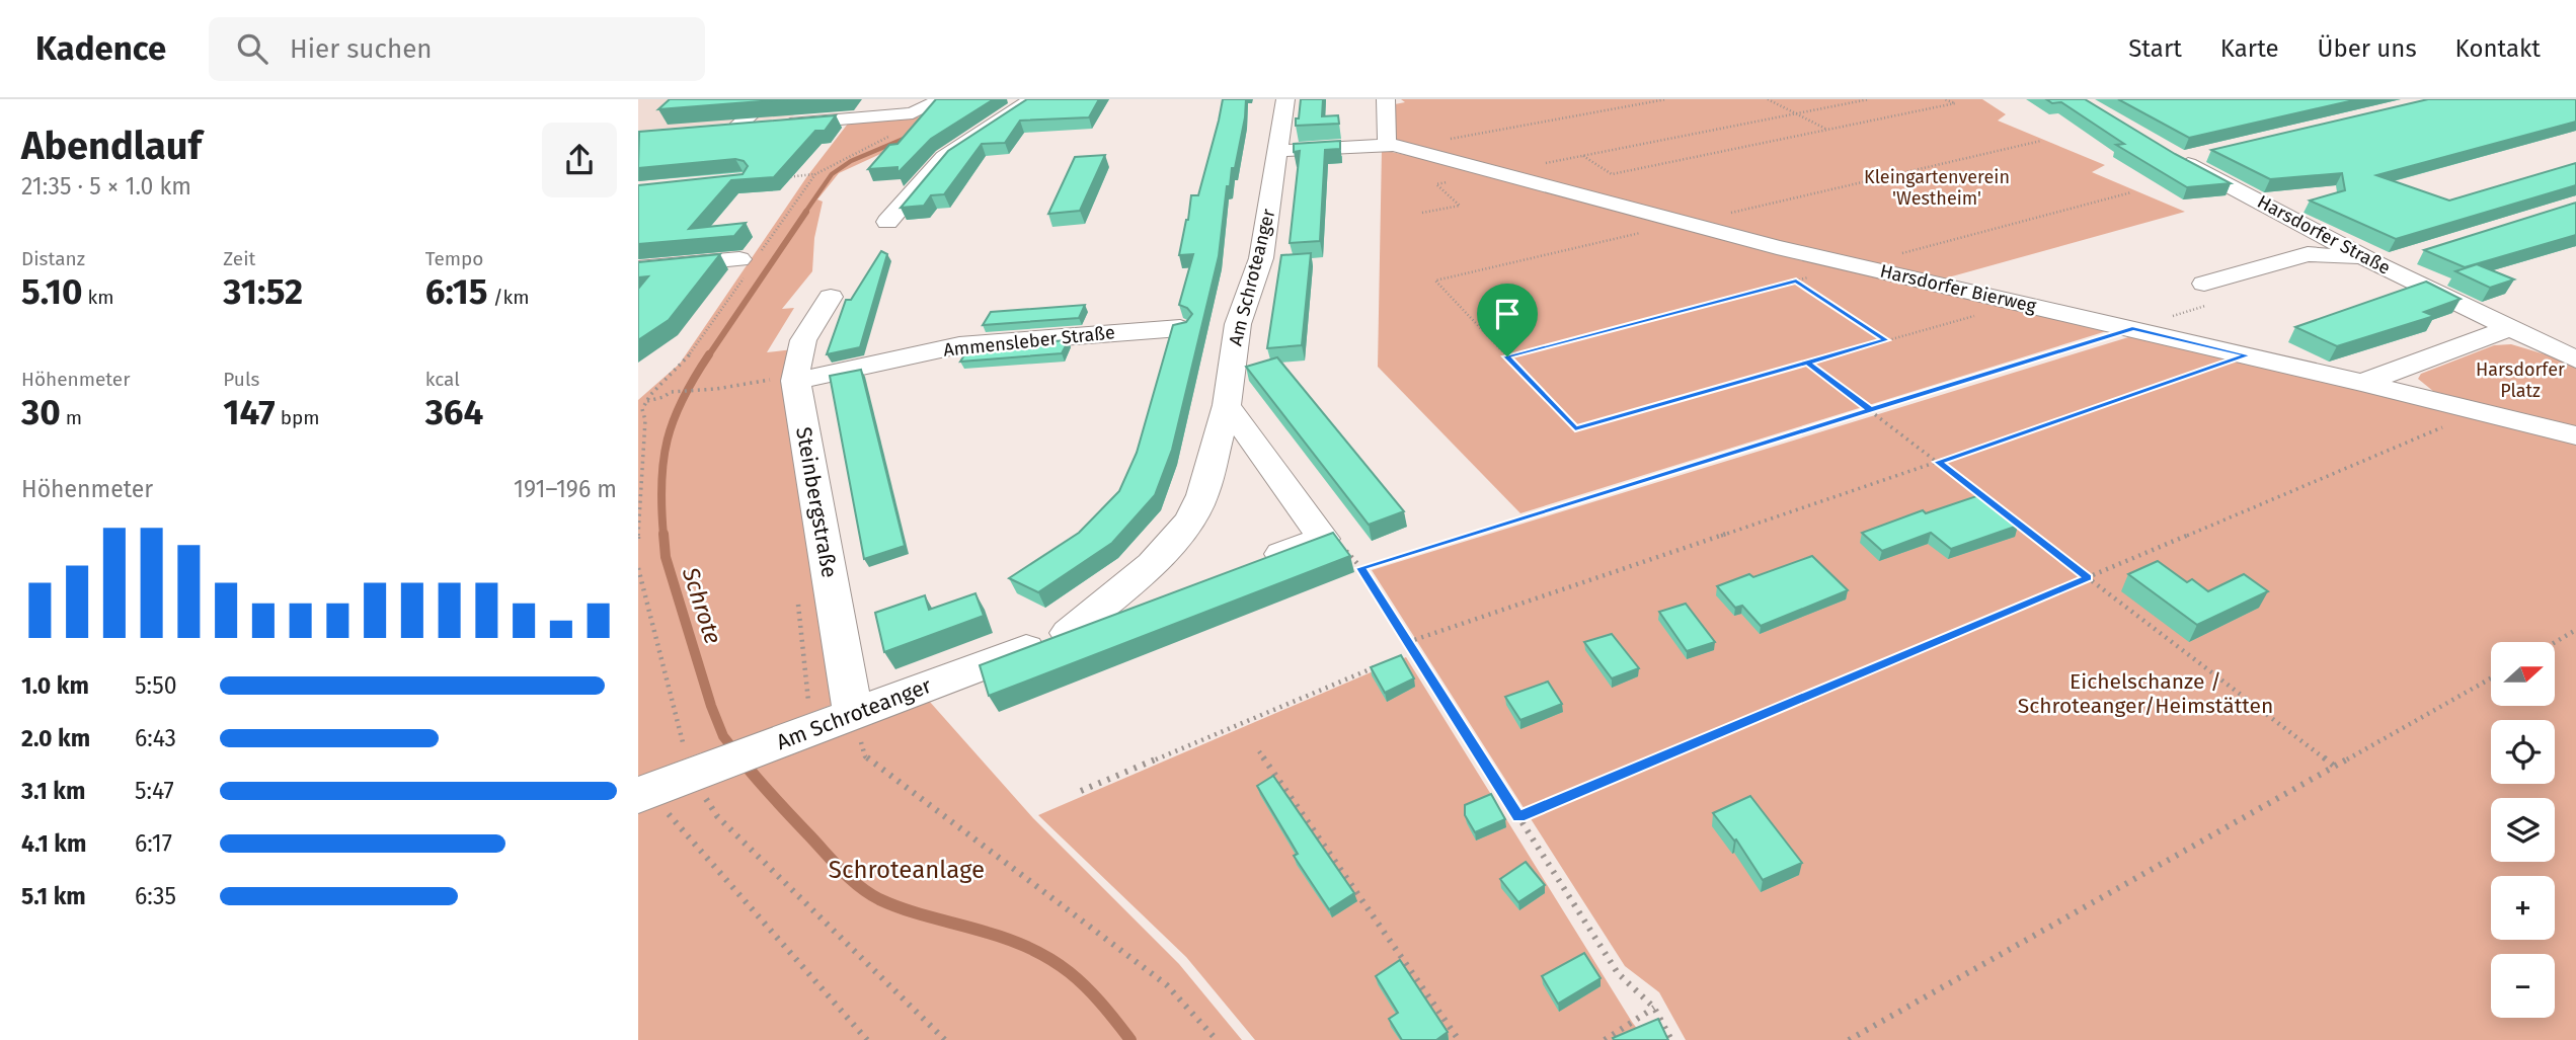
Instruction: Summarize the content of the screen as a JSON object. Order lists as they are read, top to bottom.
{
  "streets": {
    "street": [
      "Harsdorfer Straße",
      "Am Schroteanger",
      "Harsdorfer Bierweg",
      "Ammensleber Straße",
      "Steinbergstraße"
    ]
  },
  "crossings": [
    ["Am Schroteanger", "Steinbergstraße"],
    ["Ammensleber Straße", "Steinbergstraße"]
  ],
  "water": ["Schrote"],
  "parks": [
    "Kleingartenverein 'Westheim'",
    "Harsdorfer Platz",
    "Eichelschanze / Schroteanger/Heimstätten",
    "Schroteanlage"
  ],
  "north": "right",
  "page": {
    "header": "Kadence",
    "search": "Hier suchen",
    "nav": [
      "Start",
      "Karte",
      "Über uns",
      "Kontakt"
    ],
    "heading": ["Abendlauf", "21:35 · 5 × 1.0 km"],
    "stats": [
      ["Distanz", "5.10 km"],
      ["Zeit", "31:52"],
      ["Tempo", "6:15 /km"],
      ["Höhenmeter", "30 m"],
      ["Puls", "147 bpm"],
      ["kcal", "364"]
    ],
    "chart": ["Höhenmeter", "191–196 m"],
    "map_buttons": ["+", "−"],
    "list": [
      {
        "name": "1.0 km",
        "note": "5:50"
      },
      {
        "name": "2.0 km",
        "note": "6:43"
      },
      {
        "name": "3.1 km",
        "note": "5:47"
      },
      {
        "name": "4.1 km",
        "note": "6:17"
      },
      {
        "name": "5.1 km",
        "note": "6:35"
      }
    ]
  }
}
